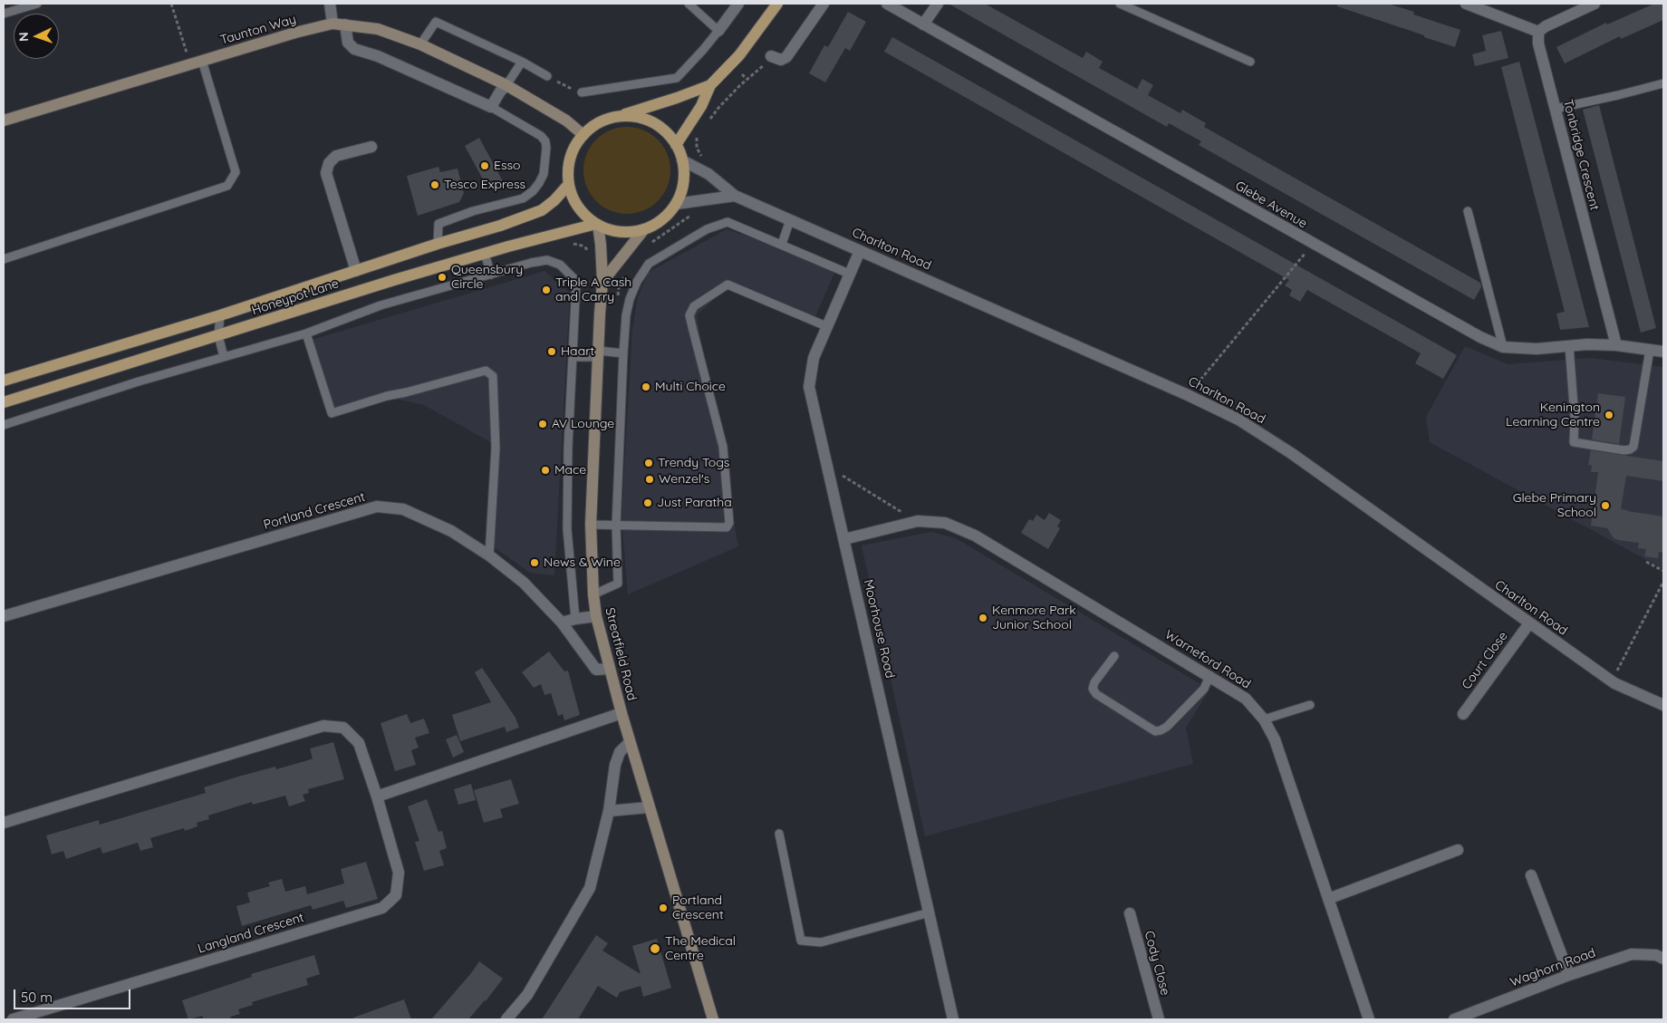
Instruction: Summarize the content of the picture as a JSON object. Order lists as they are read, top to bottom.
{
  "streets": {
    "main road": ["Honeypot Lane"],
    "street": [
      "Taunton Way",
      "Tonbridge Crescent",
      "Glebe Avenue",
      "Charlton Road",
      "Portland Crescent",
      "Moorhouse Road",
      "Streatfield Road",
      "Warneford Road",
      "Court Close",
      "Langland Crescent",
      "Cody Close",
      "Waghorn Road"
    ]
  },
  "crossings": [
    ["Taunton Way", "Charlton Road"],
    ["Taunton Way", "Honeypot Lane"],
    ["Taunton Way", "Streatfield Road"],
    ["Tonbridge Crescent", "Glebe Avenue"],
    ["Charlton Road", "Honeypot Lane"],
    ["Charlton Road", "Moorhouse Road"],
    ["Charlton Road", "Streatfield Road"],
    ["Charlton Road", "Court Close"],
    ["Honeypot Lane", "Streatfield Road"],
    ["Portland Crescent", "Streatfield Road"],
    ["Moorhouse Road", "Warneford Road"]
  ],
  "places": [
    "Esso",
    "Tesco Express",
    "Queensbury Circle",
    "Triple A Cash and Carry",
    "Haart",
    "Multi Choice",
    "Kenington Learning Centre",
    "AV Lounge",
    "Trendy Togs",
    "Mace",
    "Wenzel's",
    "Just Paratha",
    "Glebe Primary School",
    "News & Wine",
    "Kenmore Park Junior School",
    "Portland Crescent",
    "The Medical Centre"
  ],
  "scale_bar": "50 m",
  "north": "left"
}
